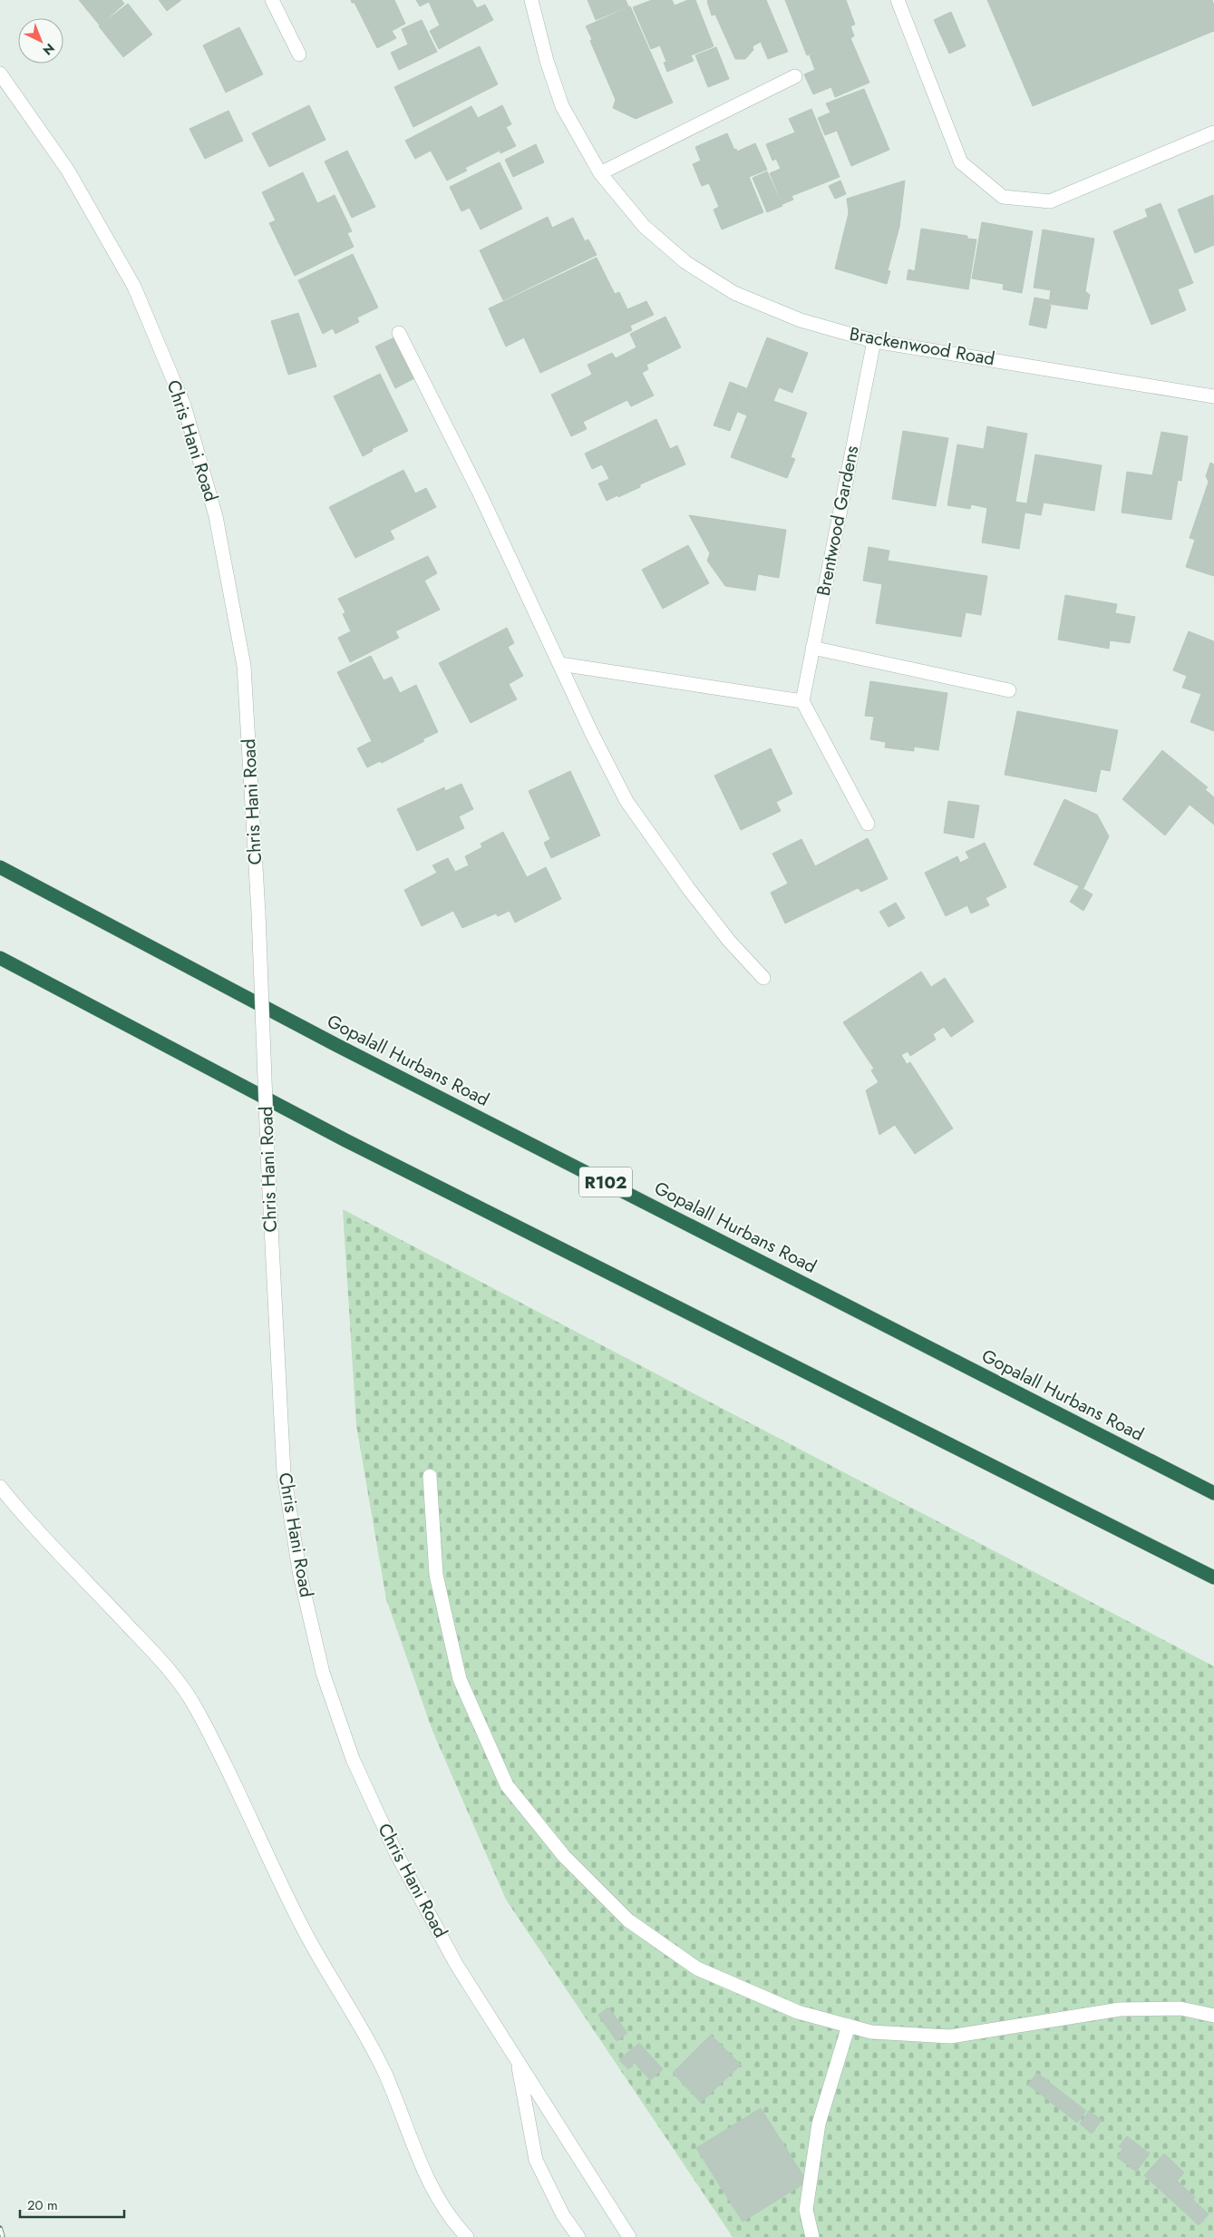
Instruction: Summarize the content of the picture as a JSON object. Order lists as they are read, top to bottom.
{
  "streets": {
    "highway": ["Gopalall Hurbans Road", "R102"],
    "street": ["Brackenwood Road", "Chris Hani Road", "Brentwood Gardens"]
  },
  "crossings": [
    ["Brackenwood Road", "Brentwood Gardens"]
  ],
  "scale_bar": "20 m",
  "north": "bottom right"
}
